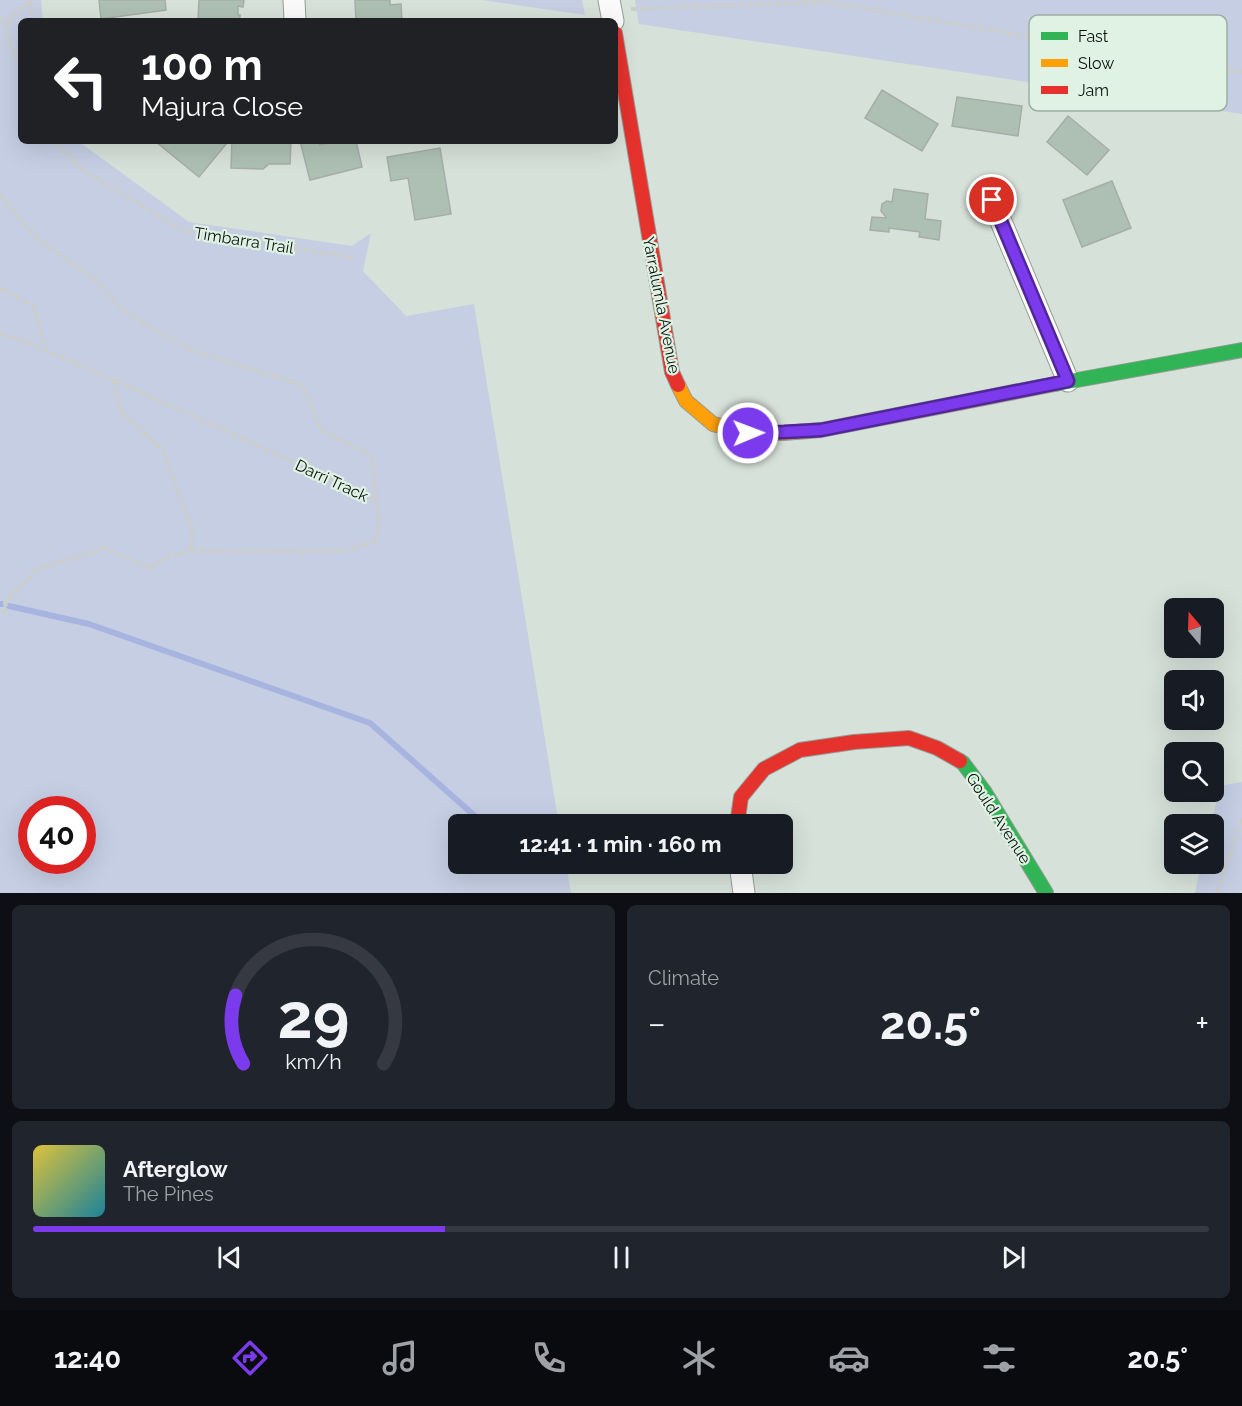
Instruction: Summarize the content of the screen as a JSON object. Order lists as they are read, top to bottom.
{
  "streets": {
    "street": ["Yarralumla Avenue", "Gould Avenue"],
    "path": ["Timbarra Trail", "Darri Track"]
  },
  "legend": ["Fast", "Slow", "Jam"],
  "north": "top",
  "page": {
    "turn": ["100 m", "Majura Close"],
    "limit": "40",
    "trip": "12:41 · 1 min · 160 m",
    "tile": "Climate",
    "heat": ["−", "20.5°", "+"],
    "song": ["Afterglow", "The Pines"],
    "tabs": ["12:40", "20.5°"],
    "gauge": ["29", "km/h"]
  }
}
